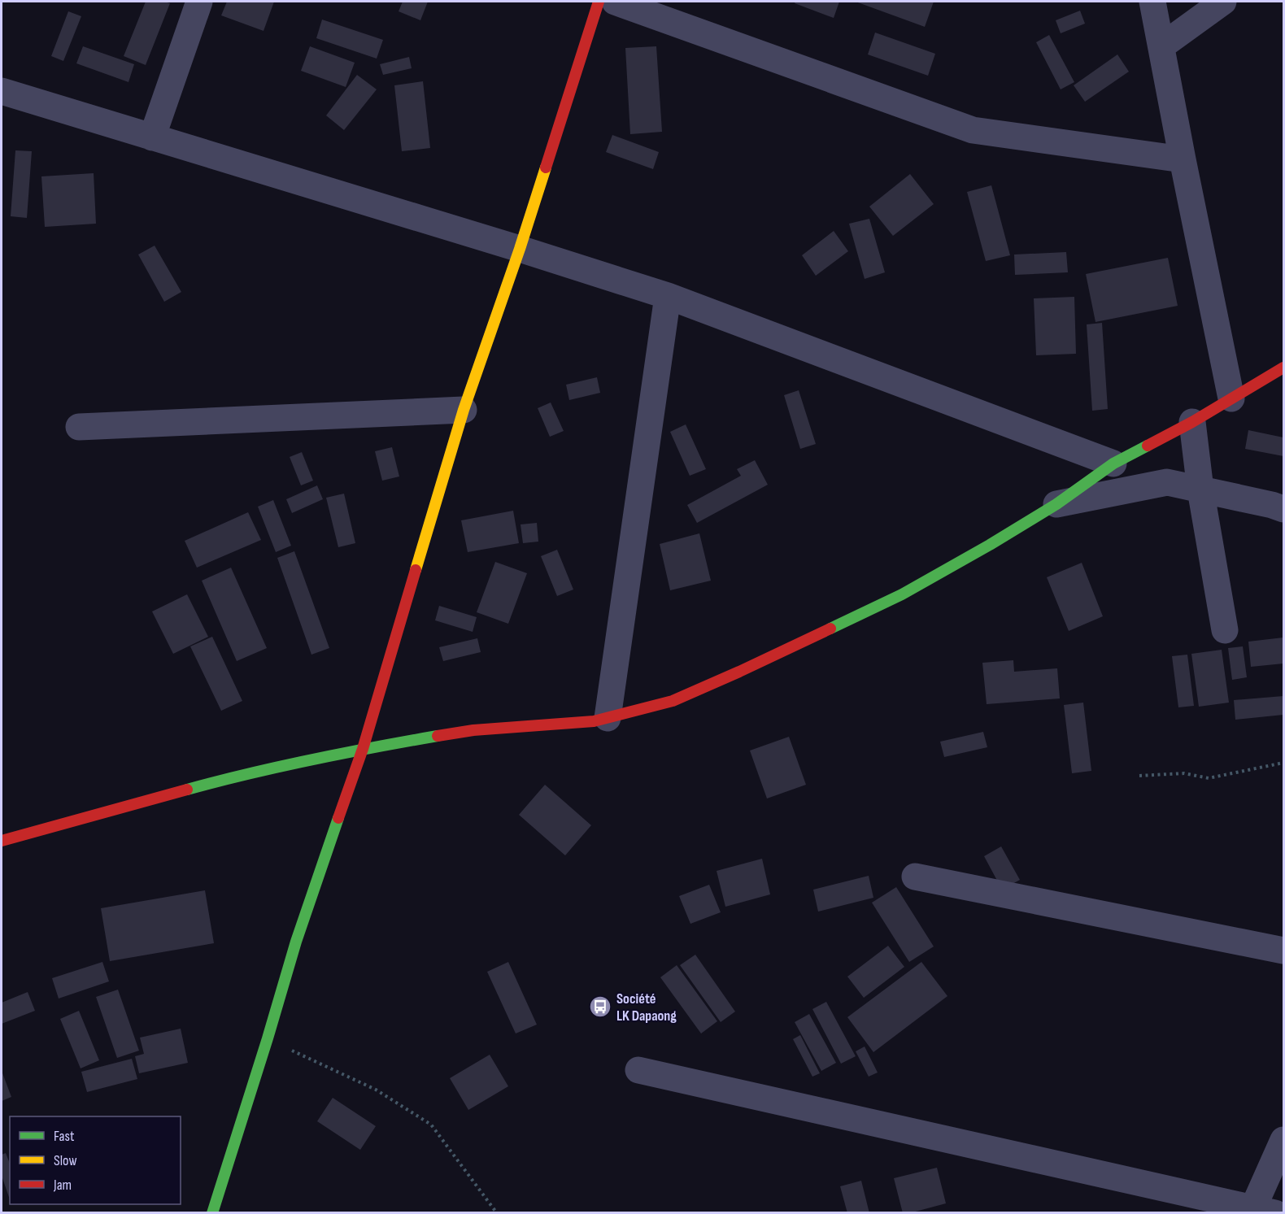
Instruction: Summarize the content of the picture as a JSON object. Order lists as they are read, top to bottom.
{
  "places": {
    "bus stop": ["Société LK Dapaong"]
  },
  "legend": ["Fast", "Slow", "Jam"]
}
